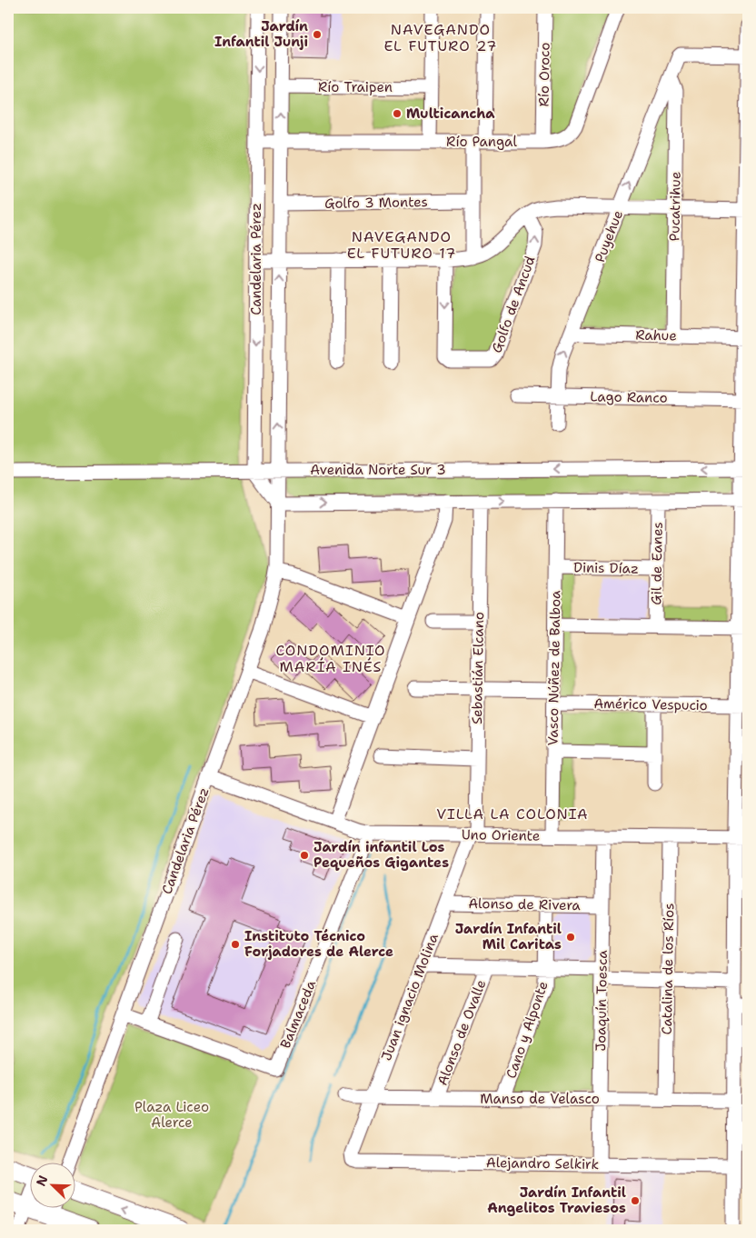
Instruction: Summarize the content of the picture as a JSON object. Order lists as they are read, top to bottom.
{
  "streets": {
    "street": [
      "Río Oroco",
      "Río Traipen",
      "Río Pangal",
      "Golfo 3 Montes",
      "Pucatrihue",
      "Puyehue",
      "Candelaria Pérez",
      "Golfo de Ancud",
      "Rahue",
      "Lago Ranco",
      "Avenida Norte Sur 3",
      "Gil de Eanes",
      "Dinis Díaz",
      "Sebastián Elcano",
      "Vasco Núñez de Balboa",
      "Américo Vespucio",
      "Uno Oriente",
      "Alonso de Rivera",
      "Catalina de los Ríos",
      "Juan ignacio Molina",
      "Joaquín Toesca",
      "Balmaceda",
      "Cano y Alponte",
      "Alonso de Ovalle",
      "Manso de Velasco",
      "Alejandro Selkirk"
    ]
  },
  "crossings": [
    ["Río Oroco", "Río Pangal"],
    ["Río Traipen", "Candelaria Pérez"],
    ["Río Pangal", "Candelaria Pérez"],
    ["Golfo 3 Montes", "Candelaria Pérez"],
    ["Pucatrihue", "Puyehue"],
    ["Pucatrihue", "Rahue"],
    ["Puyehue", "Rahue"],
    ["Puyehue", "Lago Ranco"],
    ["Candelaria Pérez", "Avenida Norte Sur 3"],
    ["Candelaria Pérez", "Uno Oriente"],
    ["Gil de Eanes", "Dinis Díaz"],
    ["Dinis Díaz", "Vasco Núñez de Balboa"],
    ["Sebastián Elcano", "Américo Vespucio"],
    ["Sebastián Elcano", "Uno Oriente"],
    ["Sebastián Elcano", "Juan ignacio Molina"],
    ["Vasco Núñez de Balboa", "Américo Vespucio"],
    ["Vasco Núñez de Balboa", "Uno Oriente"],
    ["Uno Oriente", "Catalina de los Ríos"],
    ["Uno Oriente", "Juan ignacio Molina"],
    ["Uno Oriente", "Joaquín Toesca"],
    ["Uno Oriente", "Balmaceda"],
    ["Alonso de Rivera", "Juan ignacio Molina"],
    ["Alonso de Rivera", "Joaquín Toesca"],
    ["Alonso de Rivera", "Cano y Alponte"],
    ["Catalina de los Ríos", "Manso de Velasco"],
    ["Juan ignacio Molina", "Manso de Velasco"],
    ["Juan ignacio Molina", "Alejandro Selkirk"],
    ["Joaquín Toesca", "Manso de Velasco"],
    ["Joaquín Toesca", "Alejandro Selkirk"],
    ["Cano y Alponte", "Manso de Velasco"],
    ["Alonso de Ovalle", "Manso de Velasco"]
  ],
  "districts": [
    "NAVEGANDO EL FUTURO 27",
    "NAVEGANDO EL FUTURO 17",
    "CONDOMINIO MARÍA INÉS",
    "VILLA LA COLONIA"
  ],
  "parks": ["Plaza Liceo Alerce"],
  "places": [
    "Jardín Infantil Junji",
    "Multicancha",
    "Jardín infantil Los Pequeños Gigantes",
    "Jardín Infantil Mil Caritas",
    "Instituto Técnico Forjadores de Alerce",
    "Jardín Infantil Angelitos Traviesos"
  ],
  "north": "top left"
}
